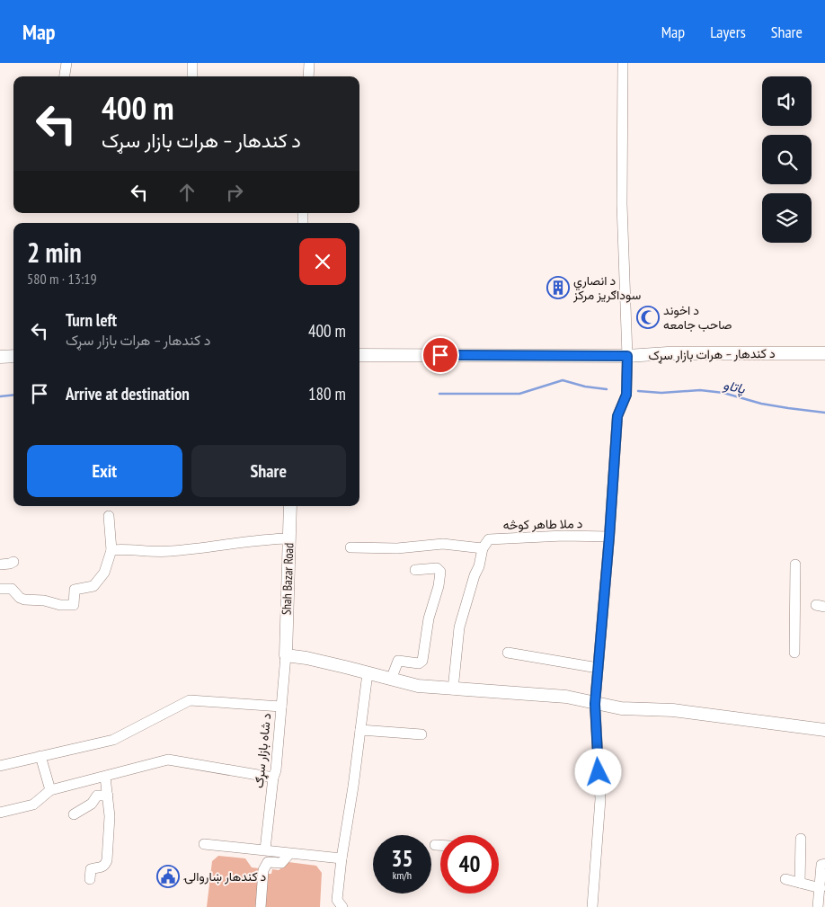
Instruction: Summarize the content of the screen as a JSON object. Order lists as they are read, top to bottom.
{
  "streets": {
    "main road": ["د کندهار – هرات بازار سړک", "Shah Bazar Road"],
    "street": ["د ملا طاهر کوڅه", "د شاه بازار سړګ"]
  },
  "crossings": [
    ["Shah Bazar Road", "د شاه بازار سړګ"]
  ],
  "water": ["پاتاو"],
  "places": {
    "building": ["د انصاري سوداګریز مرکز"],
    "mosque": ["د اخوند صاحب جامعه"],
    "public building": ["د کندهار ښاروالۍ"]
  },
  "page": {
    "header": "Map",
    "nav": ["Map", "Layers", "Share"],
    "turn": ["400 m", "د کندهار – هرات بازار سړک"],
    "heading": ["2 min", "580 m · 13:19"],
    "list": [
      {
        "name": "Turn left",
        "note": "د کندهار – هرات بازار سړک",
        "value": "400 m"
      },
      {
        "name": "Arrive at destination",
        "value": "180 m"
      }
    ],
    "buttons": ["Exit", "Share"],
    "speed": "35 km/h",
    "limit": "40"
  }
}
